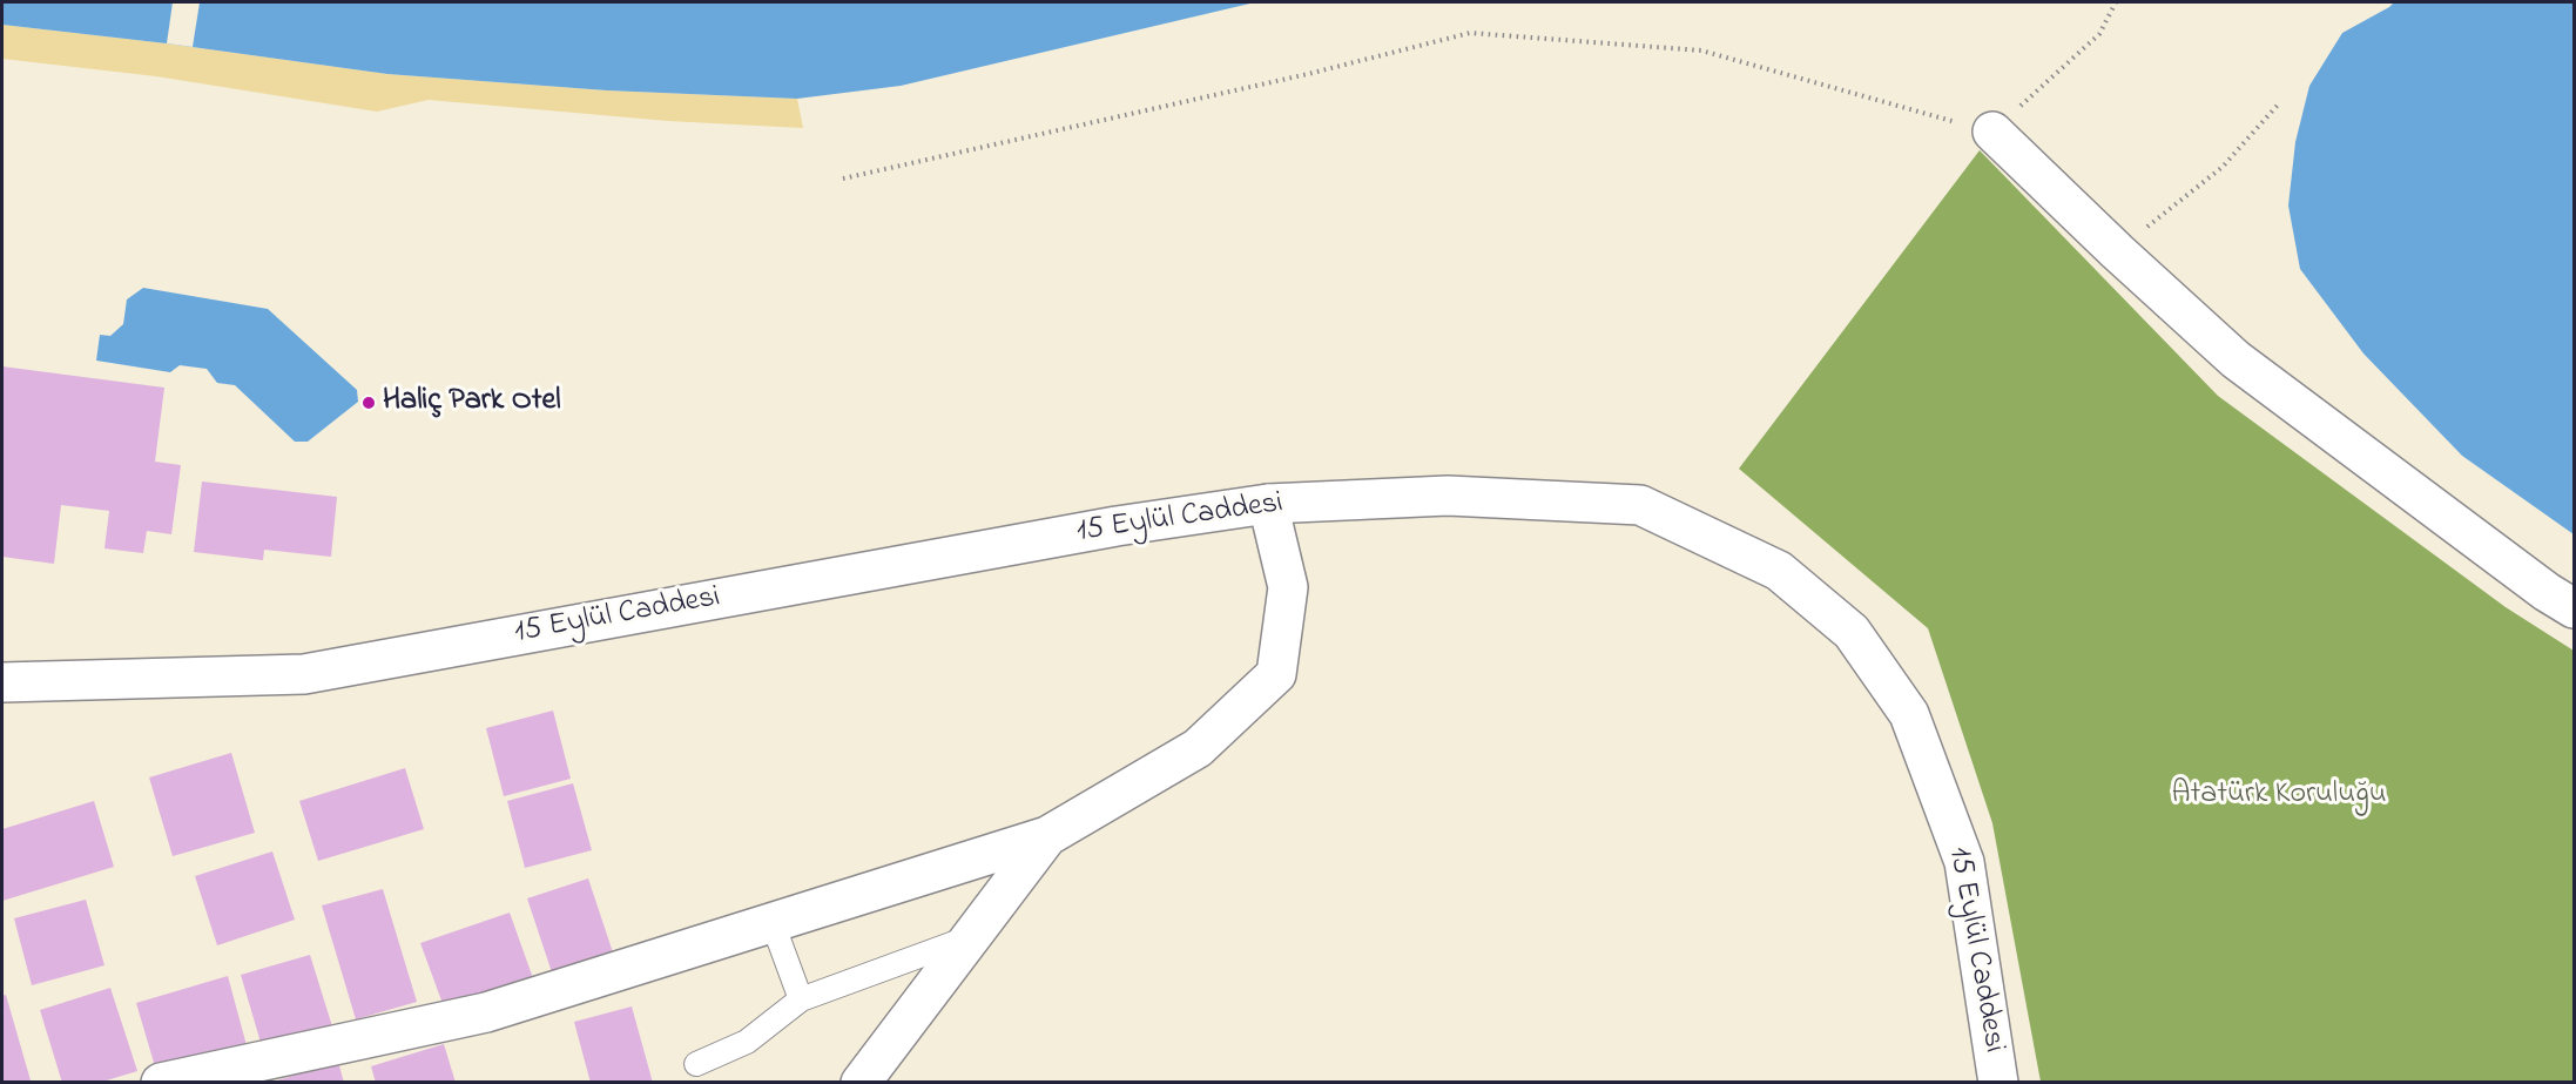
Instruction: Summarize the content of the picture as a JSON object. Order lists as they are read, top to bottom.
{
  "streets": {
    "street": ["15 Eylül Caddesi"]
  },
  "parks": ["Atatürk Koruluğu"],
  "places": ["Haliç Park Otel"]
}
